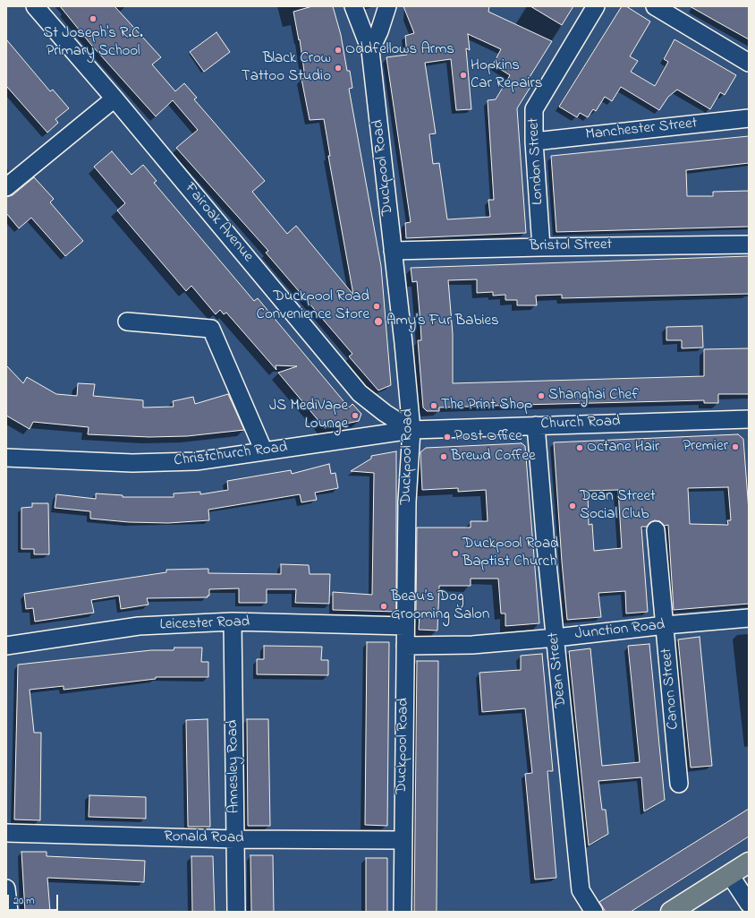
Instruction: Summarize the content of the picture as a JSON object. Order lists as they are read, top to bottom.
{
  "streets": {
    "street": [
      "Manchester Street",
      "London Street",
      "Duckpool Road",
      "Fairoak Avenue",
      "Bristol Street",
      "Church Road",
      "Christchurch Road",
      "Leicester Road",
      "Junction Road",
      "Dean Street",
      "Canon Street",
      "Annesley Road",
      "Ronald Road"
    ]
  },
  "crossings": [
    ["Manchester Street", "London Street"],
    ["London Street", "Bristol Street"],
    ["Duckpool Road", "Fairoak Avenue"],
    ["Duckpool Road", "Bristol Street"],
    ["Duckpool Road", "Church Road"],
    ["Duckpool Road", "Christchurch Road"],
    ["Duckpool Road", "Leicester Road"],
    ["Duckpool Road", "Junction Road"],
    ["Duckpool Road", "Ronald Road"],
    ["Fairoak Avenue", "Church Road"],
    ["Fairoak Avenue", "Christchurch Road"],
    ["Church Road", "Christchurch Road"],
    ["Church Road", "Dean Street"],
    ["Leicester Road", "Annesley Road"],
    ["Junction Road", "Dean Street"],
    ["Junction Road", "Canon Street"],
    ["Annesley Road", "Ronald Road"]
  ],
  "places": [
    "St Joseph's R.C. Primary School",
    "Oddfellows Arms",
    "Black Crow Tattoo Studio",
    "Hopkins Car Repairs",
    "Duckpool Road Convenience Store",
    "Amy’s Fur Babies",
    "Shanghai Chef",
    "The Print Shop",
    "JS MediVape Lounge",
    "Post Office",
    "Premier",
    "Octane Hair",
    "Brewd Coffee",
    "Dean Street Social Club",
    "Duckpool Road Baptist Church",
    "Beau’s Dog Grooming Salon"
  ],
  "scale_bar": "20 m"
}
